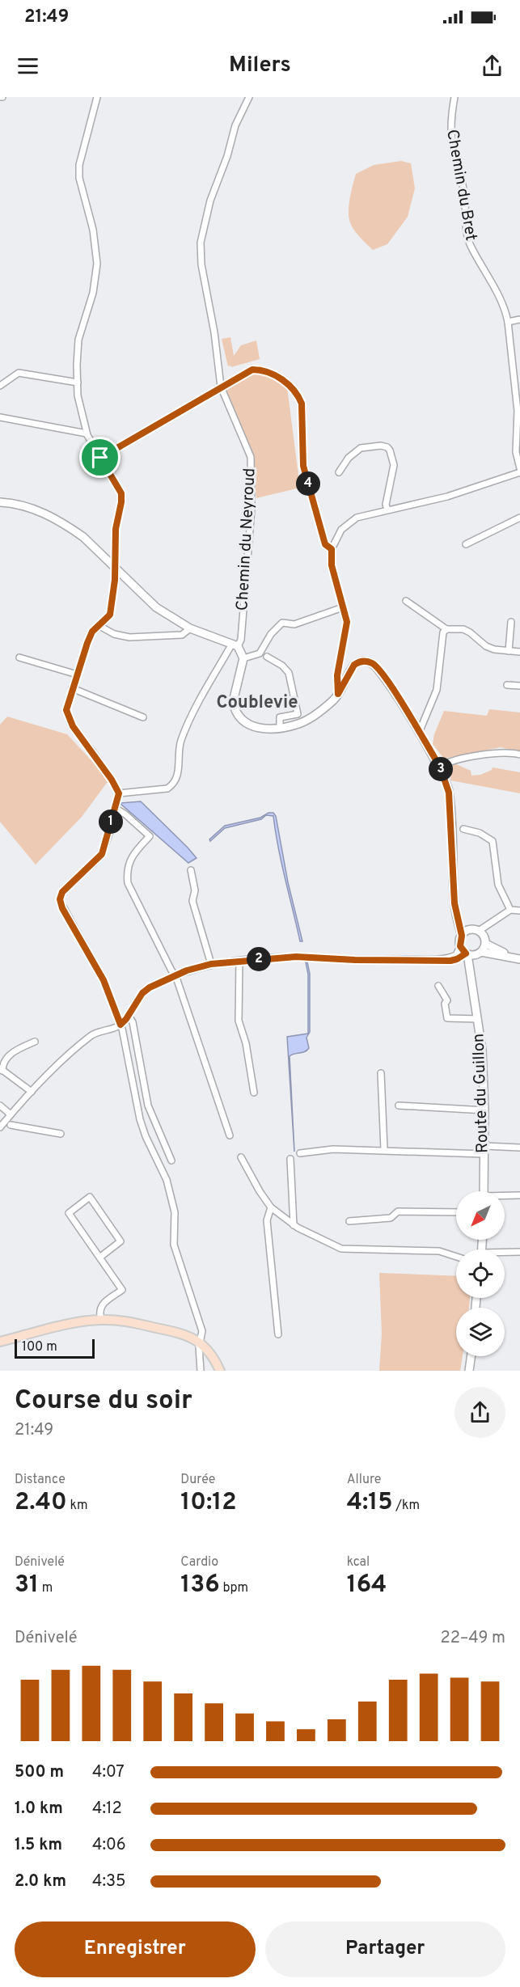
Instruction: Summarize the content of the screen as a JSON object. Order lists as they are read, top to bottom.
{
  "streets": {
    "main road": ["Route du Guillon"],
    "street": ["Chemin du Bret", "Chemin du Neyroud"]
  },
  "districts": ["Coublevie"],
  "scale_bar": "100 m",
  "north": "bottom left",
  "page": {
    "status": "21:49",
    "header": "Milers",
    "pins": [
      "4",
      "3",
      "1",
      "2"
    ],
    "scale": "100 m",
    "heading": ["Course du soir", "21:49"],
    "stats": [
      ["Distance", "2.40 km"],
      ["Durée", "10:12"],
      ["Allure", "4:15 /km"],
      ["Dénivelé", "31 m"],
      ["Cardio", "136 bpm"],
      ["kcal", "164"]
    ],
    "chart": ["Dénivelé", "22–49 m"],
    "list": [
      {
        "name": "500 m",
        "note": "4:07"
      },
      {
        "name": "1.0 km",
        "note": "4:12"
      },
      {
        "name": "1.5 km",
        "note": "4:06"
      },
      {
        "name": "2.0 km",
        "note": "4:35"
      }
    ],
    "buttons": ["Enregistrer", "Partager"]
  }
}
